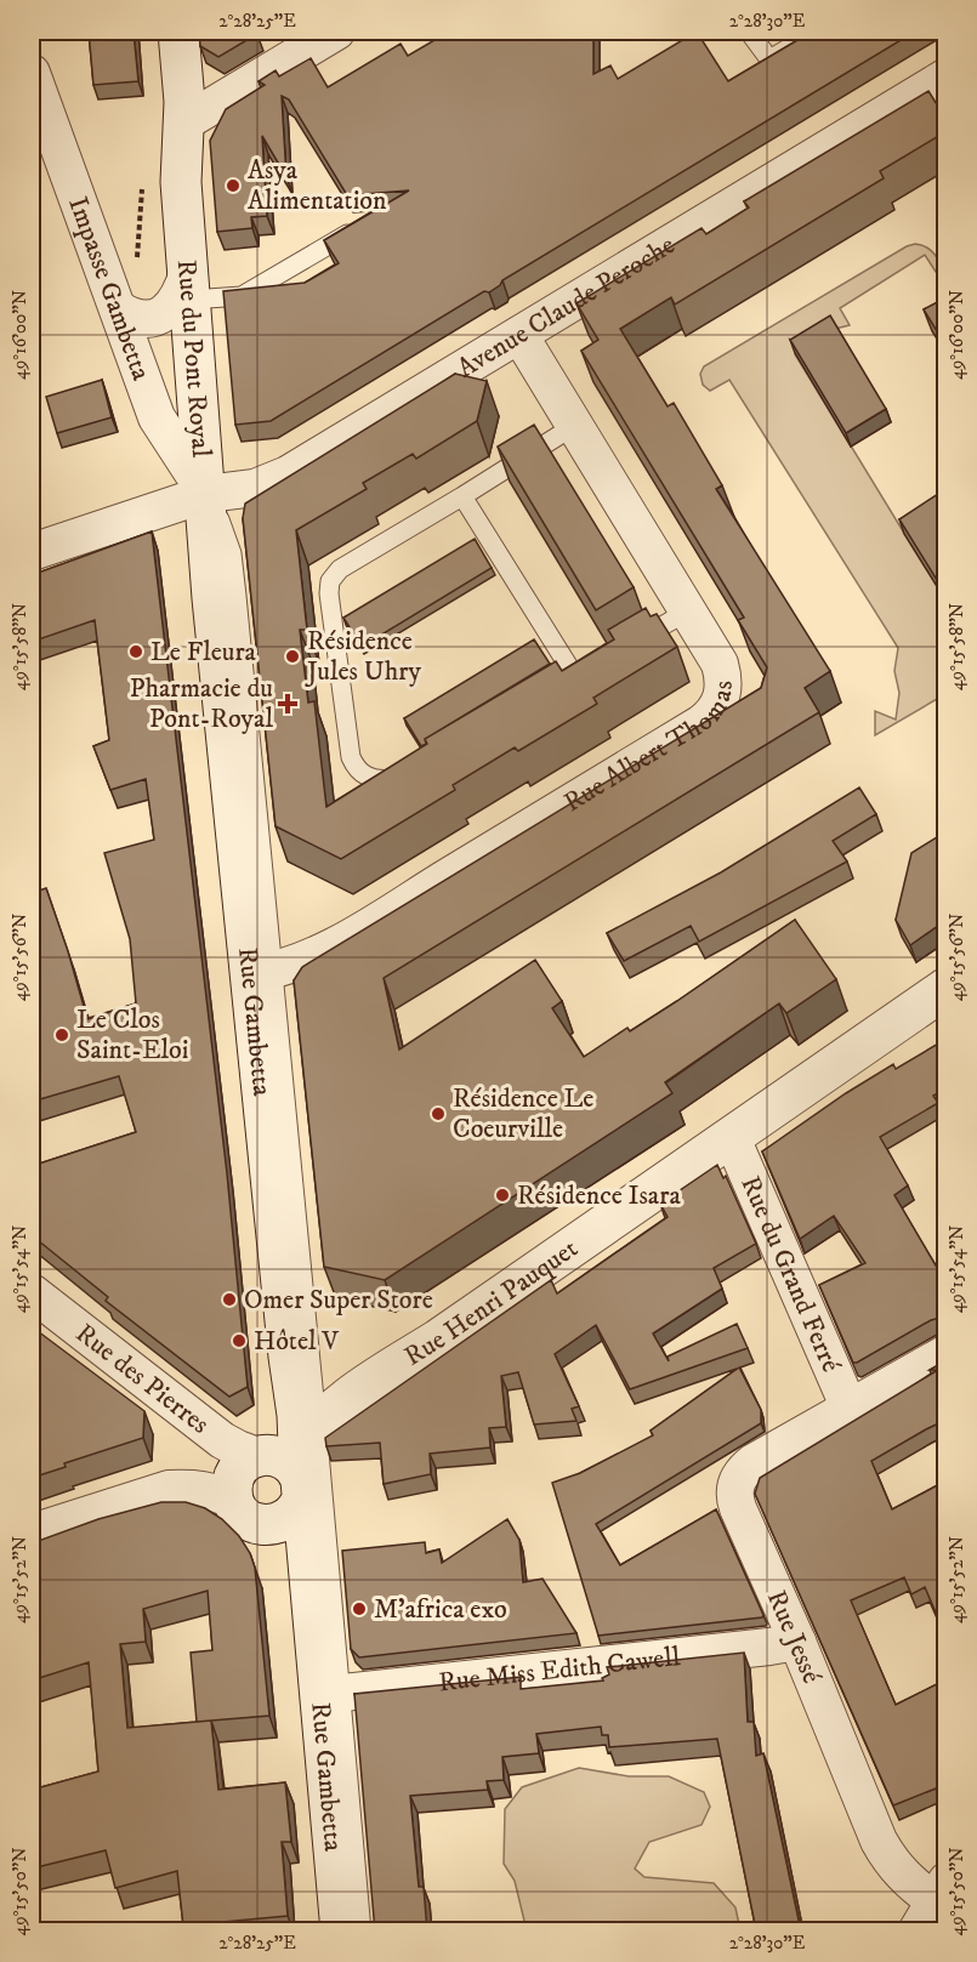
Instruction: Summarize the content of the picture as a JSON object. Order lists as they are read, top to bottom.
{
  "streets": {
    "main road": ["Rue du Pont Royal", "Rue Gambetta", "Rue Henri Pauquet"],
    "street": [
      "Impasse Gambetta",
      "Avenue Claude Peroche",
      "Rue Albert Thomas",
      "Rue du Grand Ferré",
      "Rue des Pierres",
      "Rue Jessé",
      "Rue Miss Edith Cawell"
    ]
  },
  "crossings": [
    ["Impasse Gambetta", "Avenue Claude Peroche"],
    ["Impasse Gambetta", "Rue du Pont Royal"],
    ["Avenue Claude Peroche", "Rue du Pont Royal"],
    ["Avenue Claude Peroche", "Rue Albert Thomas"],
    ["Rue du Pont Royal", "Rue Gambetta"],
    ["Rue Albert Thomas", "Rue Gambetta"],
    ["Rue Gambetta", "Rue Henri Pauquet"],
    ["Rue Gambetta", "Rue des Pierres"],
    ["Rue Gambetta", "Rue Miss Edith Cawell"],
    ["Rue du Grand Ferré", "Rue Henri Pauquet"],
    ["Rue du Grand Ferré", "Rue Jessé"],
    ["Rue Henri Pauquet", "Rue des Pierres"],
    ["Rue Jessé", "Rue Miss Edith Cawell"]
  ],
  "places": {
    "other": [
      "Asya Alimentation",
      "Le Fleura",
      "Résidence Jules Uhry",
      "Le Clos Saint-Eloi",
      "Résidence Le Coeurville",
      "Résidence Isara",
      "Omer Super Store",
      "Hôtel V",
      "M'africa exo"
    ],
    "health": ["Pharmacie du Pont-Royal"]
  },
  "coordinates": [
    "2°28'25\"E",
    "2°28'30\"E",
    "49°16'00\"N",
    "49°15'58\"N",
    "49°15'56\"N",
    "49°15'54\"N",
    "49°15'52\"N",
    "49°15'50\"N"
  ]
}
